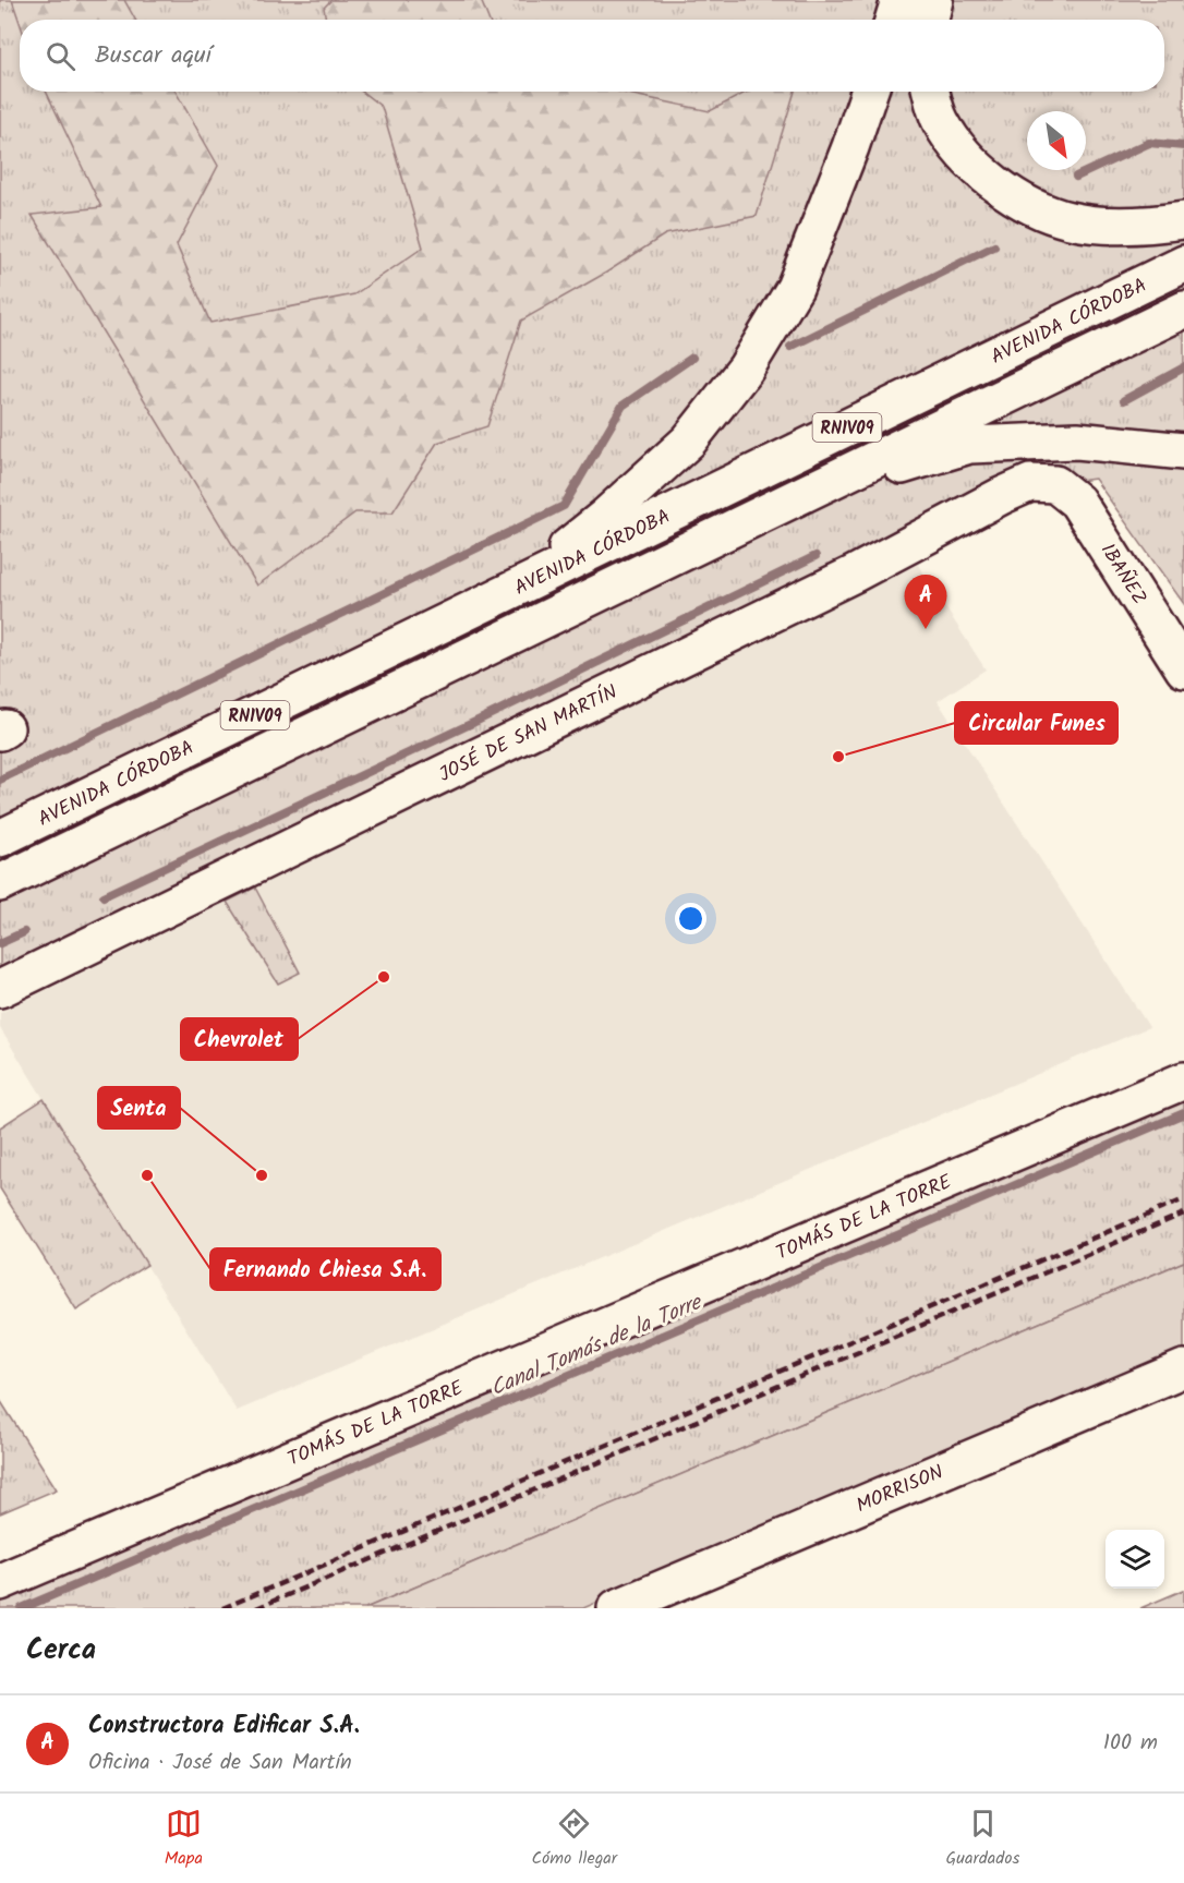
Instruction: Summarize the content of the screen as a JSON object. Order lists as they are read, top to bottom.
{
  "streets": {
    "main road": [
      "AVENIDA CÓRDOBA",
      "RN1V09",
      "IBAÑEZ",
      "JOSÉ DE SAN MARTÍN",
      "TOMÁS DE LA TORRE",
      "MORRISON"
    ]
  },
  "crossings": [
    ["IBAÑEZ", "JOSÉ DE SAN MARTÍN"]
  ],
  "water": ["Canal Tomás de la Torre"],
  "places": [
    "Circular Funes",
    "Chevrolet",
    "Fernando Chiesa S.A.",
    "Senta"
  ],
  "north": "bottom right",
  "page": {
    "search": "Buscar aquí",
    "pins": "A",
    "heading": "Cerca",
    "list": [
      {
        "mark": "A",
        "name": "Constructora Edificar S.A.",
        "note": "Oficina · José de San Martín",
        "value": "100 m"
      }
    ],
    "nav": ["Mapa", "Cómo llegar", "Guardados"]
  }
}
